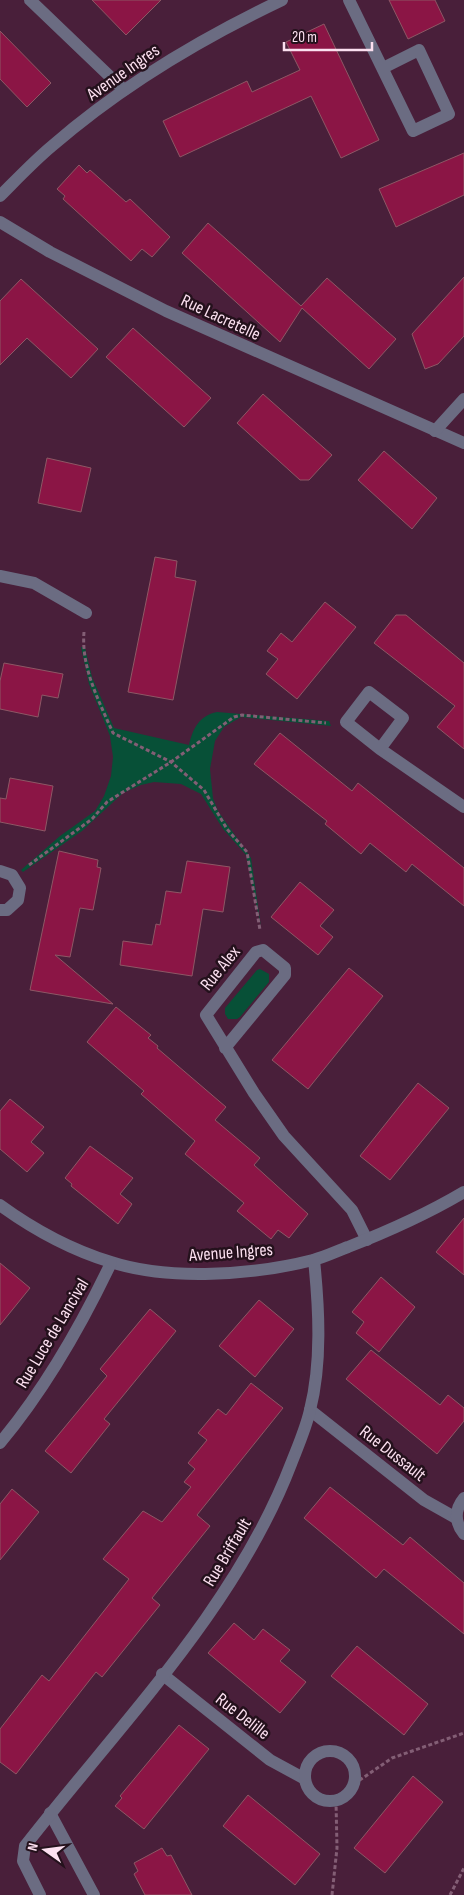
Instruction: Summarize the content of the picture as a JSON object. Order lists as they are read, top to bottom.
{
  "streets": {
    "street": [
      "Avenue Ingres",
      "Rue Lacretelle",
      "Rue Alex",
      "Rue Luce de Lancival",
      "Rue Dussault",
      "Rue Briffault",
      "Rue Delille"
    ]
  },
  "crossings": [
    ["Avenue Ingres", "Rue Alex"],
    ["Avenue Ingres", "Rue Luce de Lancival"],
    ["Avenue Ingres", "Rue Briffault"],
    ["Rue Dussault", "Rue Briffault"],
    ["Rue Briffault", "Rue Delille"]
  ],
  "scale_bar": "20 m",
  "north": "left"
}
